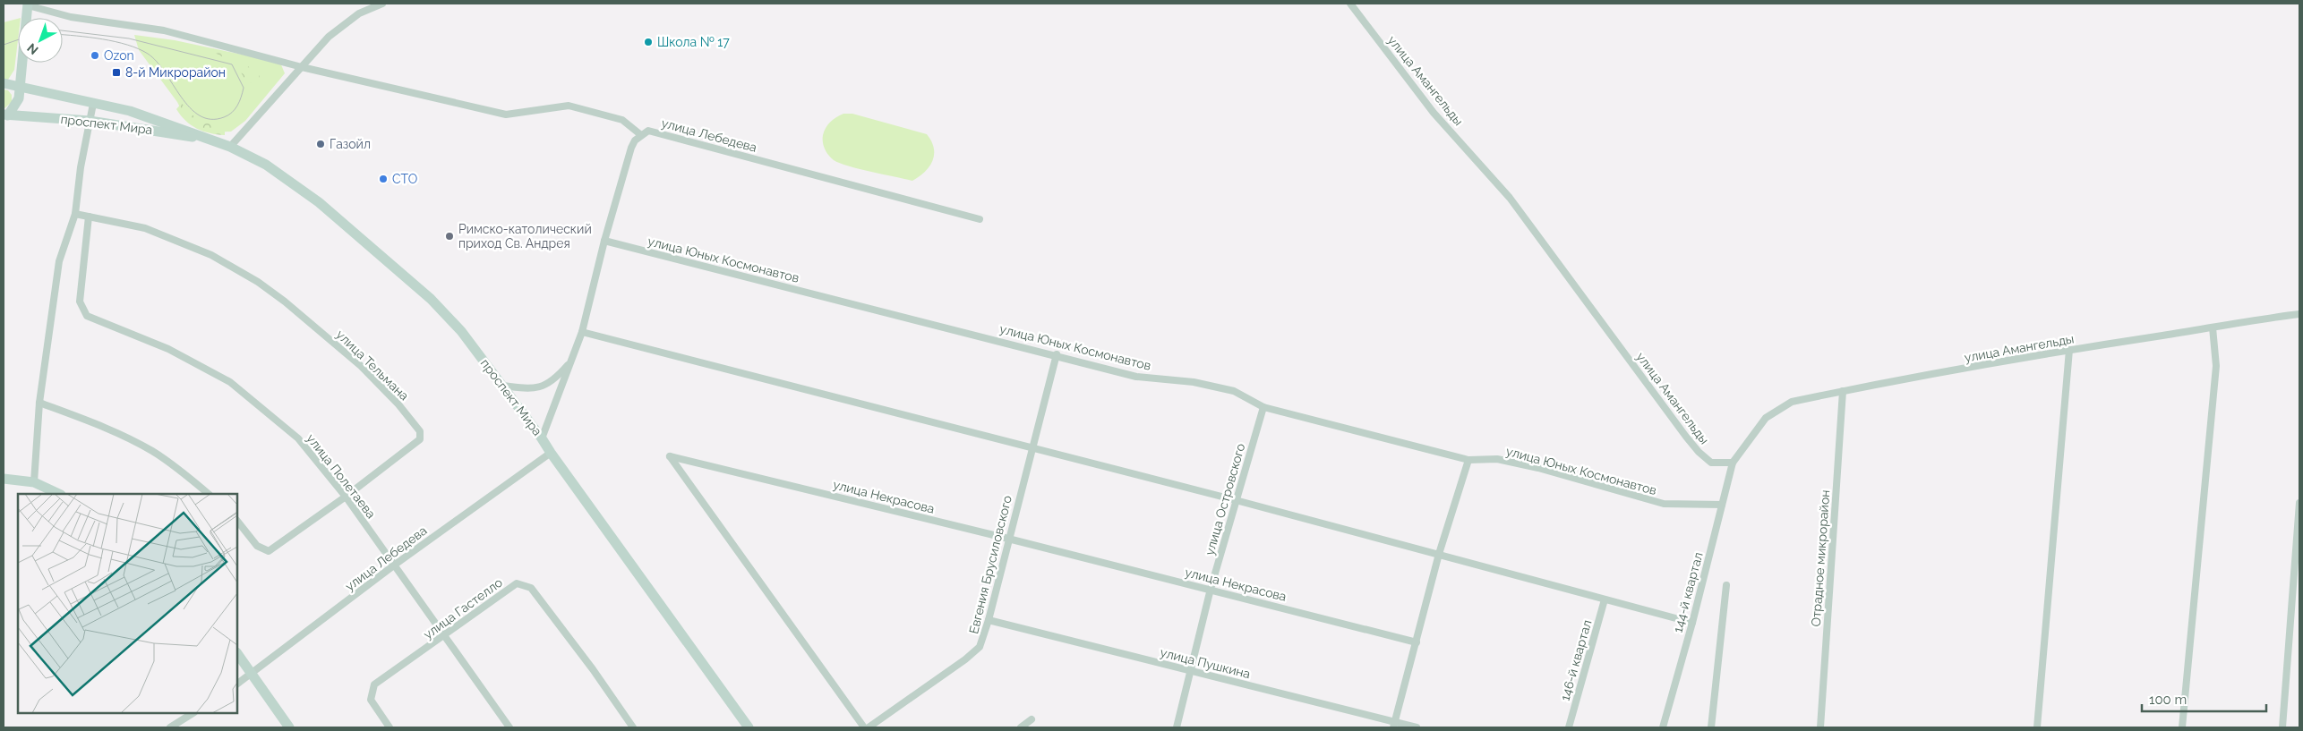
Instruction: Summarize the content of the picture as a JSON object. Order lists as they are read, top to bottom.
{
  "streets": {
    "main road": ["проспект Мира"],
    "street": [
      "улица Амангельды",
      "улица Лебедева",
      "улица Юных Космонавтов",
      "улица Тельмана",
      "улица Полетаева",
      "улица Некрасова",
      "улица Островского",
      "Отрадное микрорайон",
      "Евгения Брусиловского",
      "144-й квартал",
      "улица Гастелло",
      "146-й квартал",
      "улица Пушкина"
    ]
  },
  "crossings": [
    ["улица Амангельды", "Отрадное микрорайон"],
    ["улица Амангельды", "144-й квартал"],
    ["проспект Мира", "улица Лебедева"],
    ["улица Лебедева", "улица Полетаева"],
    ["улица Юных Космонавтов", "улица Островского"],
    ["улица Юных Космонавтов", "Евгения Брусиловского"],
    ["улица Юных Космонавтов", "144-й квартал"],
    ["улица Тельмана", "улица Полетаева"],
    ["улица Полетаева", "улица Гастелло"],
    ["улица Некрасова", "улица Островского"],
    ["улица Некрасова", "Евгения Брусиловского"],
    ["улица Островского", "улица Пушкина"],
    ["Евгения Брусиловского", "улица Пушкина"]
  ],
  "places": {
    "other": [
      "Школа № 17",
      "Ozon",
      "Газойл",
      "СТО",
      "Римско-католический приход Св. Андрея"
    ],
    "transit": ["8-й Микрорайон"]
  },
  "scale_bar": "100 m",
  "north": "bottom left"
}
